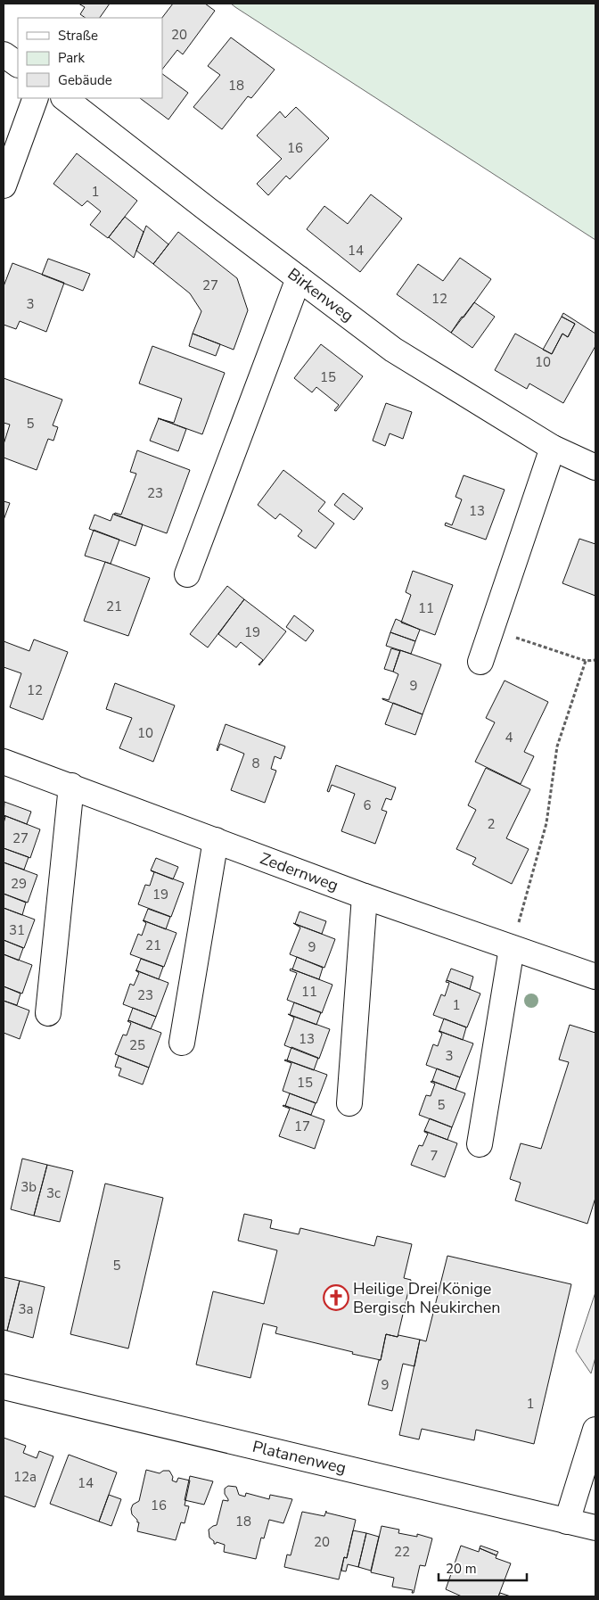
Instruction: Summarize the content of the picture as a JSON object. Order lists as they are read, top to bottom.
{
  "streets": {
    "street": ["Birkenweg", "Zedernweg", "Platanenweg"]
  },
  "places": {
    "church": ["Heilige Drei Könige Bergisch Neukirchen"]
  },
  "house_numbers": [
    "20",
    "18",
    "16",
    "1",
    "14",
    "27",
    "12",
    "3",
    "10",
    "15",
    "5",
    "23",
    "13",
    "21",
    "11",
    "19",
    "9",
    "12",
    "10",
    "4",
    "8",
    "6",
    "2",
    "27",
    "29",
    "19",
    "31",
    "21",
    "9",
    "11",
    "23",
    "1",
    "13",
    "25",
    "3",
    "15",
    "5",
    "17",
    "7",
    "3b",
    "3c",
    "5",
    "3a",
    "9",
    "1",
    "12a",
    "14",
    "16",
    "18",
    "20",
    "22"
  ],
  "legend": ["Straße", "Park", "Gebäude"],
  "scale_bar": "20 m"
}
